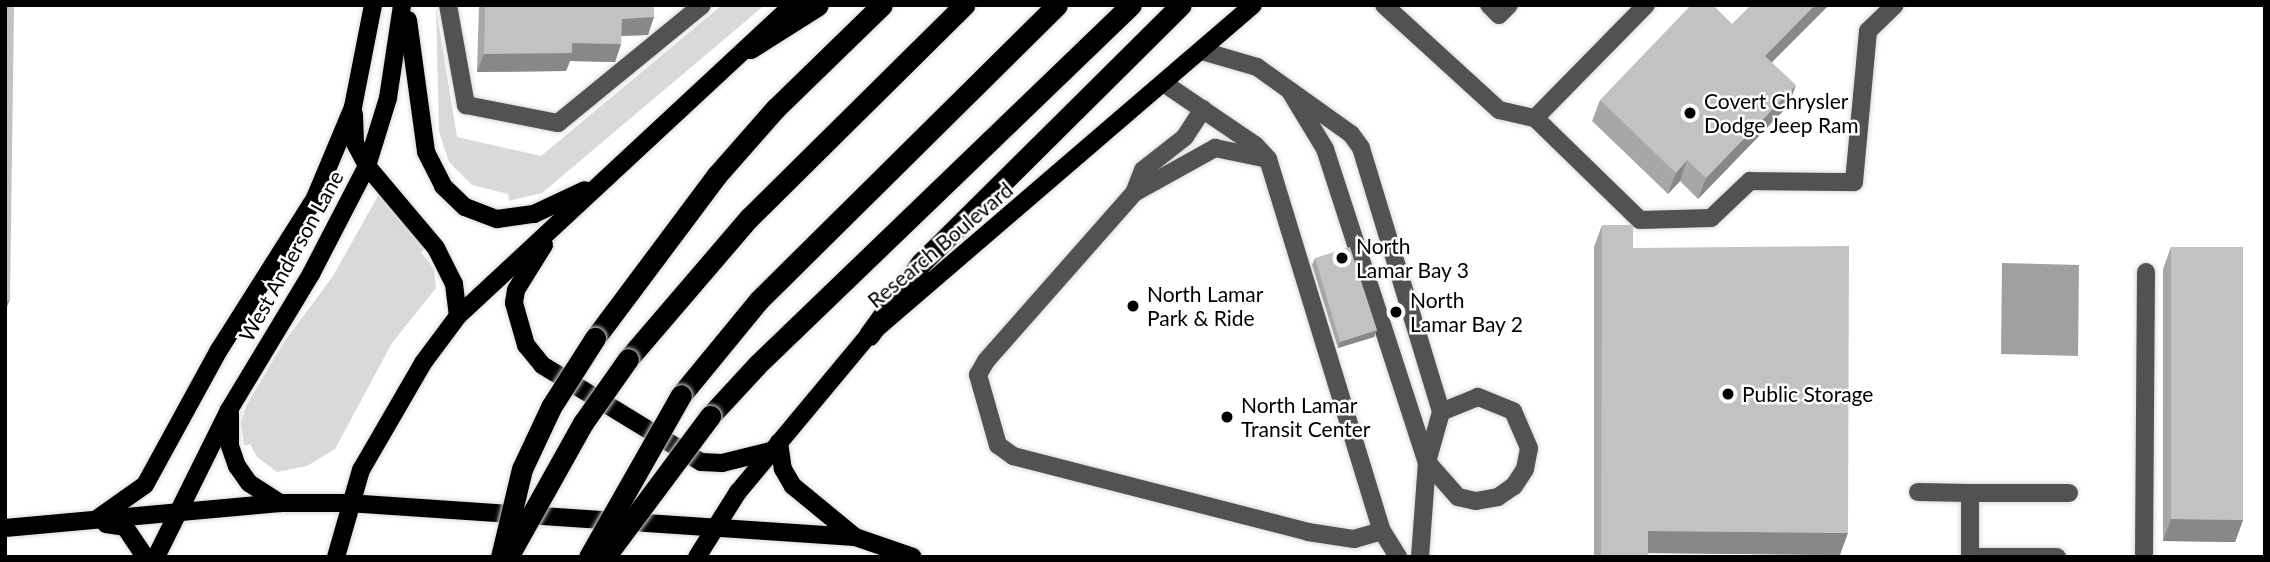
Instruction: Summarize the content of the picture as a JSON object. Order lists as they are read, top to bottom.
{
  "streets": {
    "main road": ["Research Boulevard", "West Anderson Lane"]
  },
  "places": [
    "Covert Chrysler Dodge Jeep Ram",
    "North Lamar Bay 3",
    "North Lamar Park & Ride",
    "North Lamar Bay 2",
    "Public Storage",
    "North Lamar Transit Center"
  ]
}
